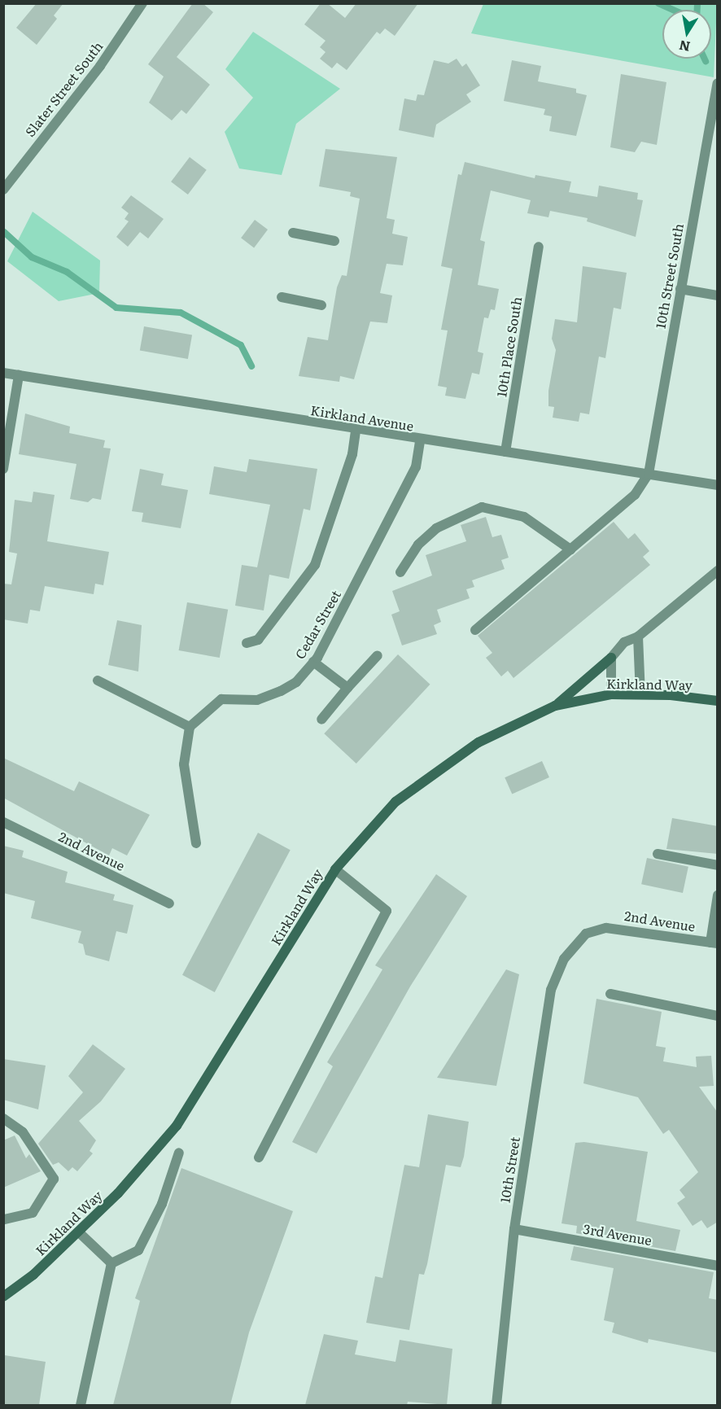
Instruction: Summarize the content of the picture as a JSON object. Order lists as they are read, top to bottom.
{
  "streets": {
    "main road": ["Kirkland Way"],
    "street": [
      "Slater Street South",
      "10th Street South",
      "10th Place South",
      "Kirkland Avenue",
      "Cedar Street",
      "2nd Avenue",
      "10th Street",
      "3rd Avenue"
    ]
  },
  "crossings": [
    ["10th Street South", "Kirkland Avenue"],
    ["10th Place South", "Kirkland Avenue"],
    ["Kirkland Avenue", "Cedar Street"],
    ["2nd Avenue", "10th Street"],
    ["10th Street", "3rd Avenue"]
  ],
  "north": "bottom"
}
